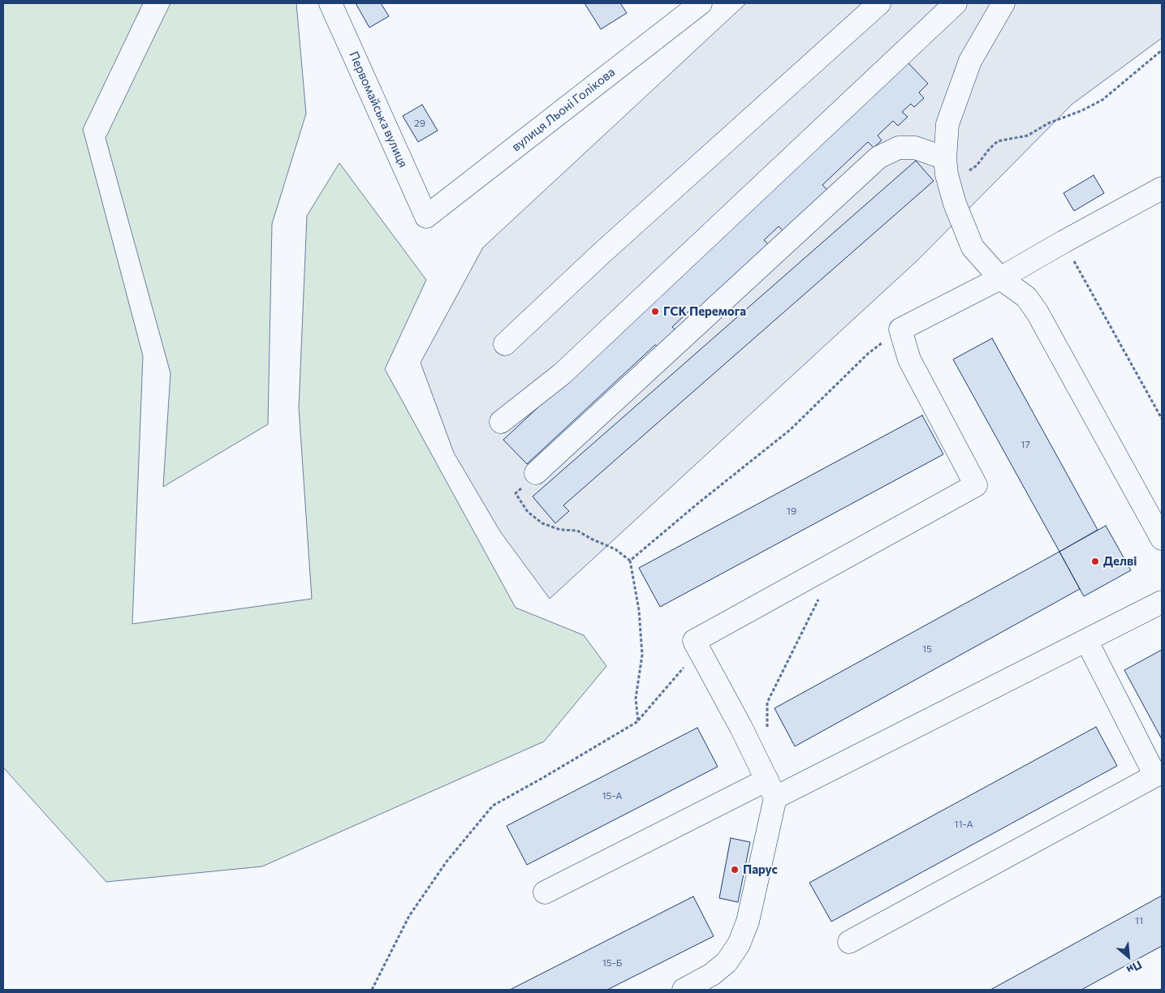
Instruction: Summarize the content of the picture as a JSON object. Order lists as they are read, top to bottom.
{
  "streets": {
    "street": ["Первомайська вулиця", "вулиця Льоні Голікова"]
  },
  "crossings": [
    ["Первомайська вулиця", "вулиця Льоні Голікова"]
  ],
  "places": ["ГСК Перемога", "Делві", "Парус"],
  "house_numbers": [
    "29",
    "17",
    "19",
    "15",
    "15-А",
    "11-А",
    "11",
    "15-Б"
  ],
  "north": "bottom right"
}
